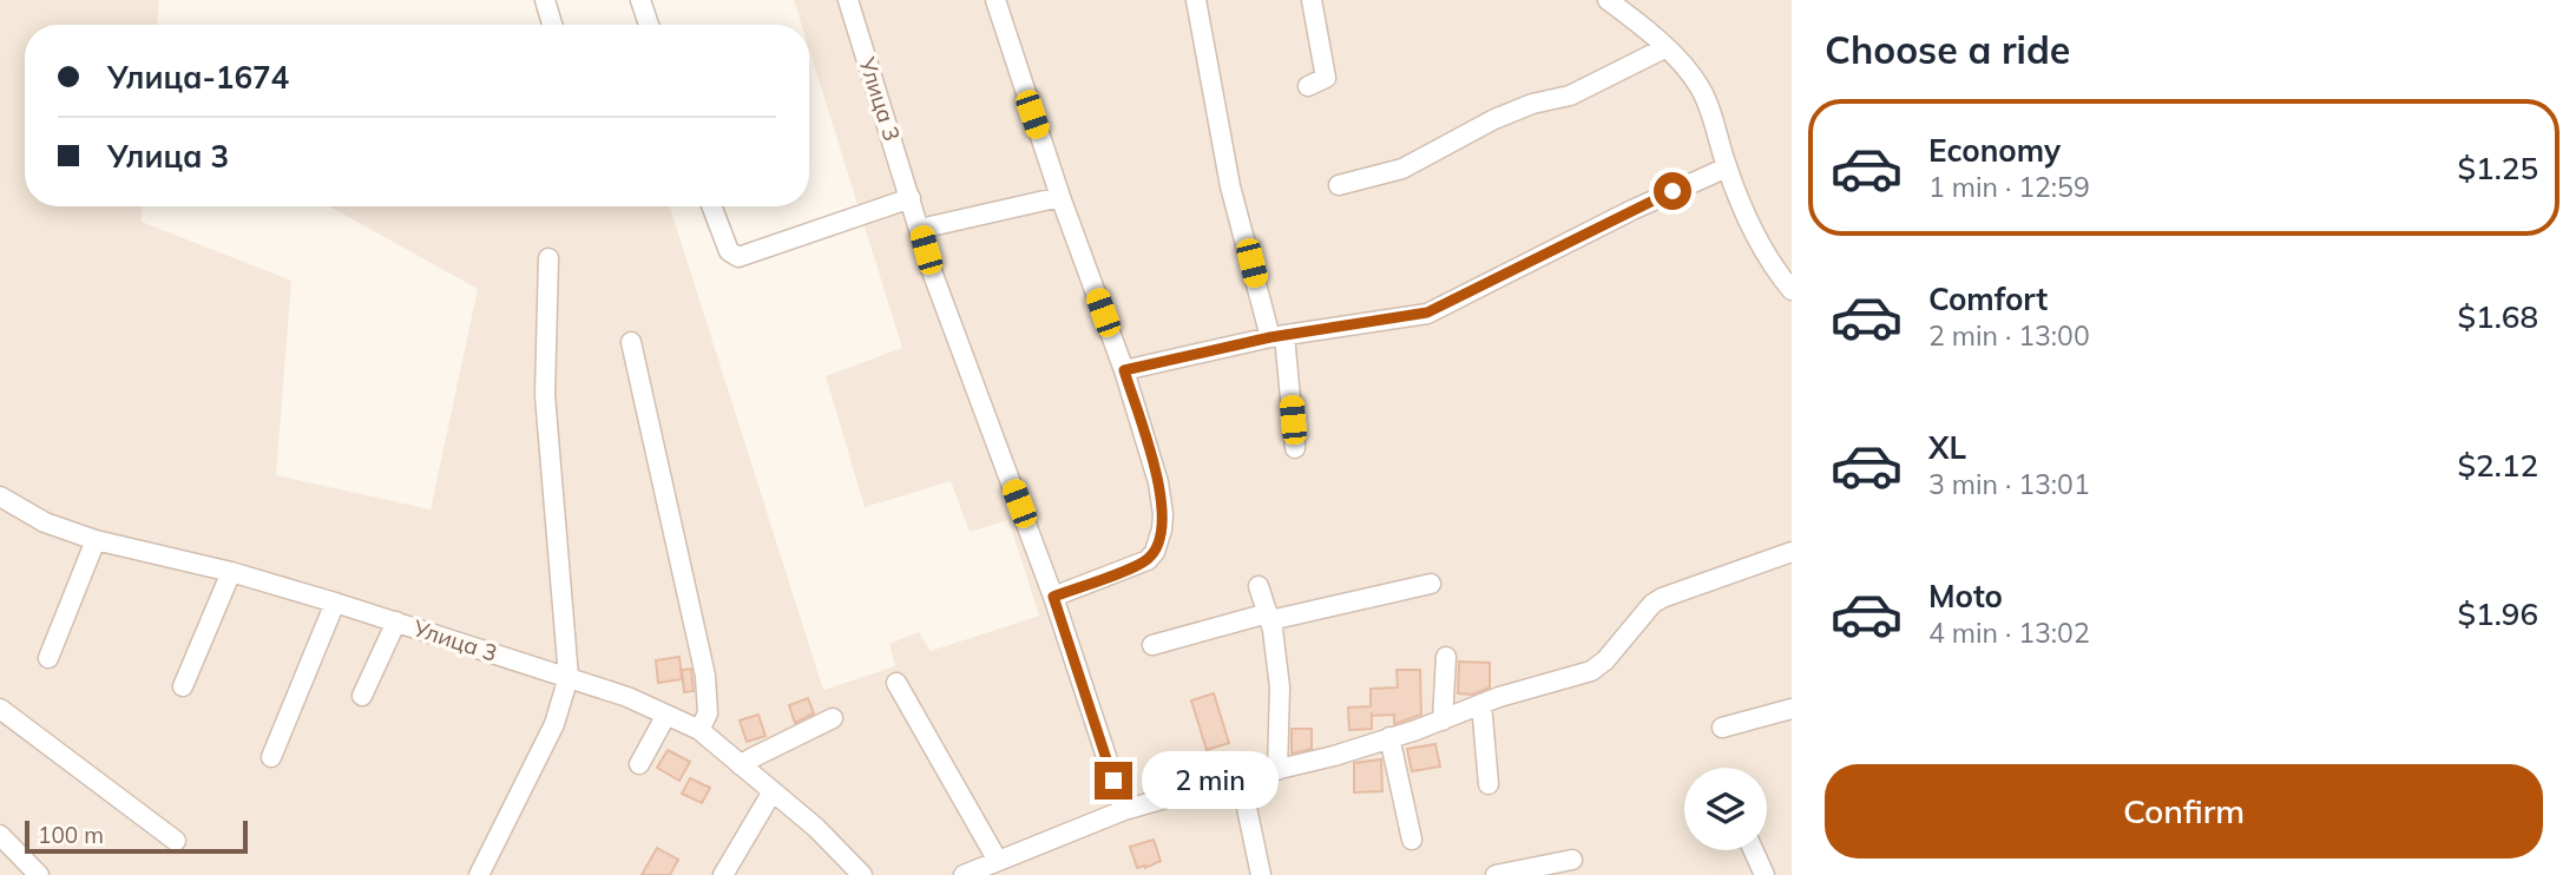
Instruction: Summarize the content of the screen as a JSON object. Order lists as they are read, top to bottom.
{
  "streets": {
    "street": ["Улица 3"]
  },
  "scale_bar": "100 m",
  "page": {
    "heading": "Choose a ride",
    "banner": ["Улица-1674", "Улица 3"],
    "list": [
      {
        "name": "Economy",
        "note": "1 min · 12:59",
        "value": "$1.25"
      },
      {
        "name": "Comfort",
        "note": "2 min · 13:00",
        "value": "$1.68"
      },
      {
        "name": "XL",
        "note": "3 min · 13:01",
        "value": "$2.12"
      },
      {
        "name": "Moto",
        "note": "4 min · 13:02",
        "value": "$1.96"
      }
    ],
    "buttons": "Confirm",
    "bubble": "2 min",
    "scale": "100 m"
  }
}
